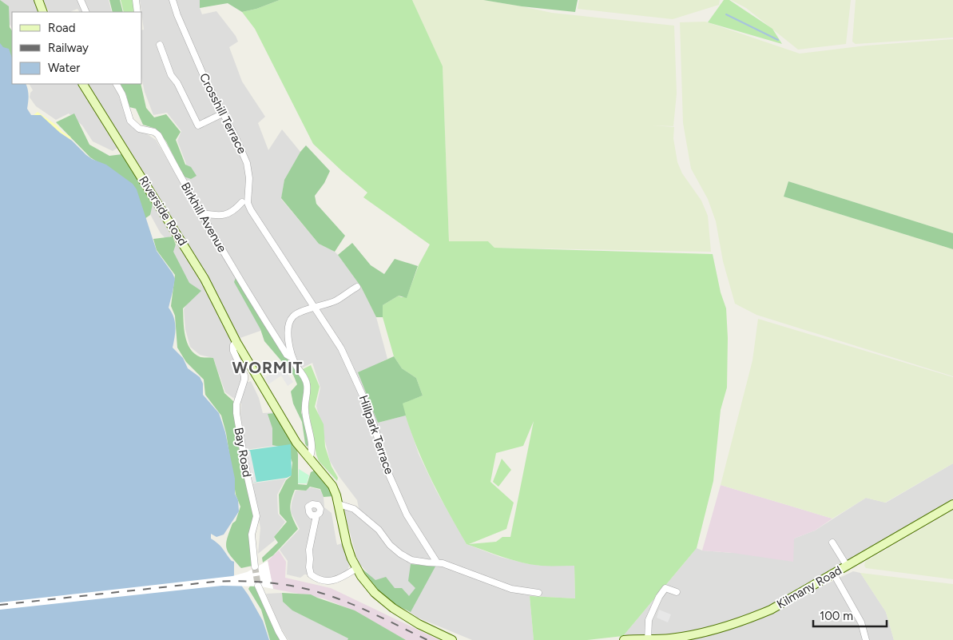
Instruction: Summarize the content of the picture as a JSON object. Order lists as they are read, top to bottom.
{
  "streets": {
    "main road": ["Riverside Road", "Kilmany Road"],
    "street": [
      "Crosshill Terrace",
      "Birkhill Avenue",
      "Hillpark Terrace",
      "Bay Road"
    ]
  },
  "crossings": [
    ["Crosshill Terrace", "Hillpark Terrace"],
    ["Riverside Road", "Bay Road"]
  ],
  "districts": ["WORMIT"],
  "legend": ["Road", "Railway", "Water"],
  "scale_bar": "100 m"
}
